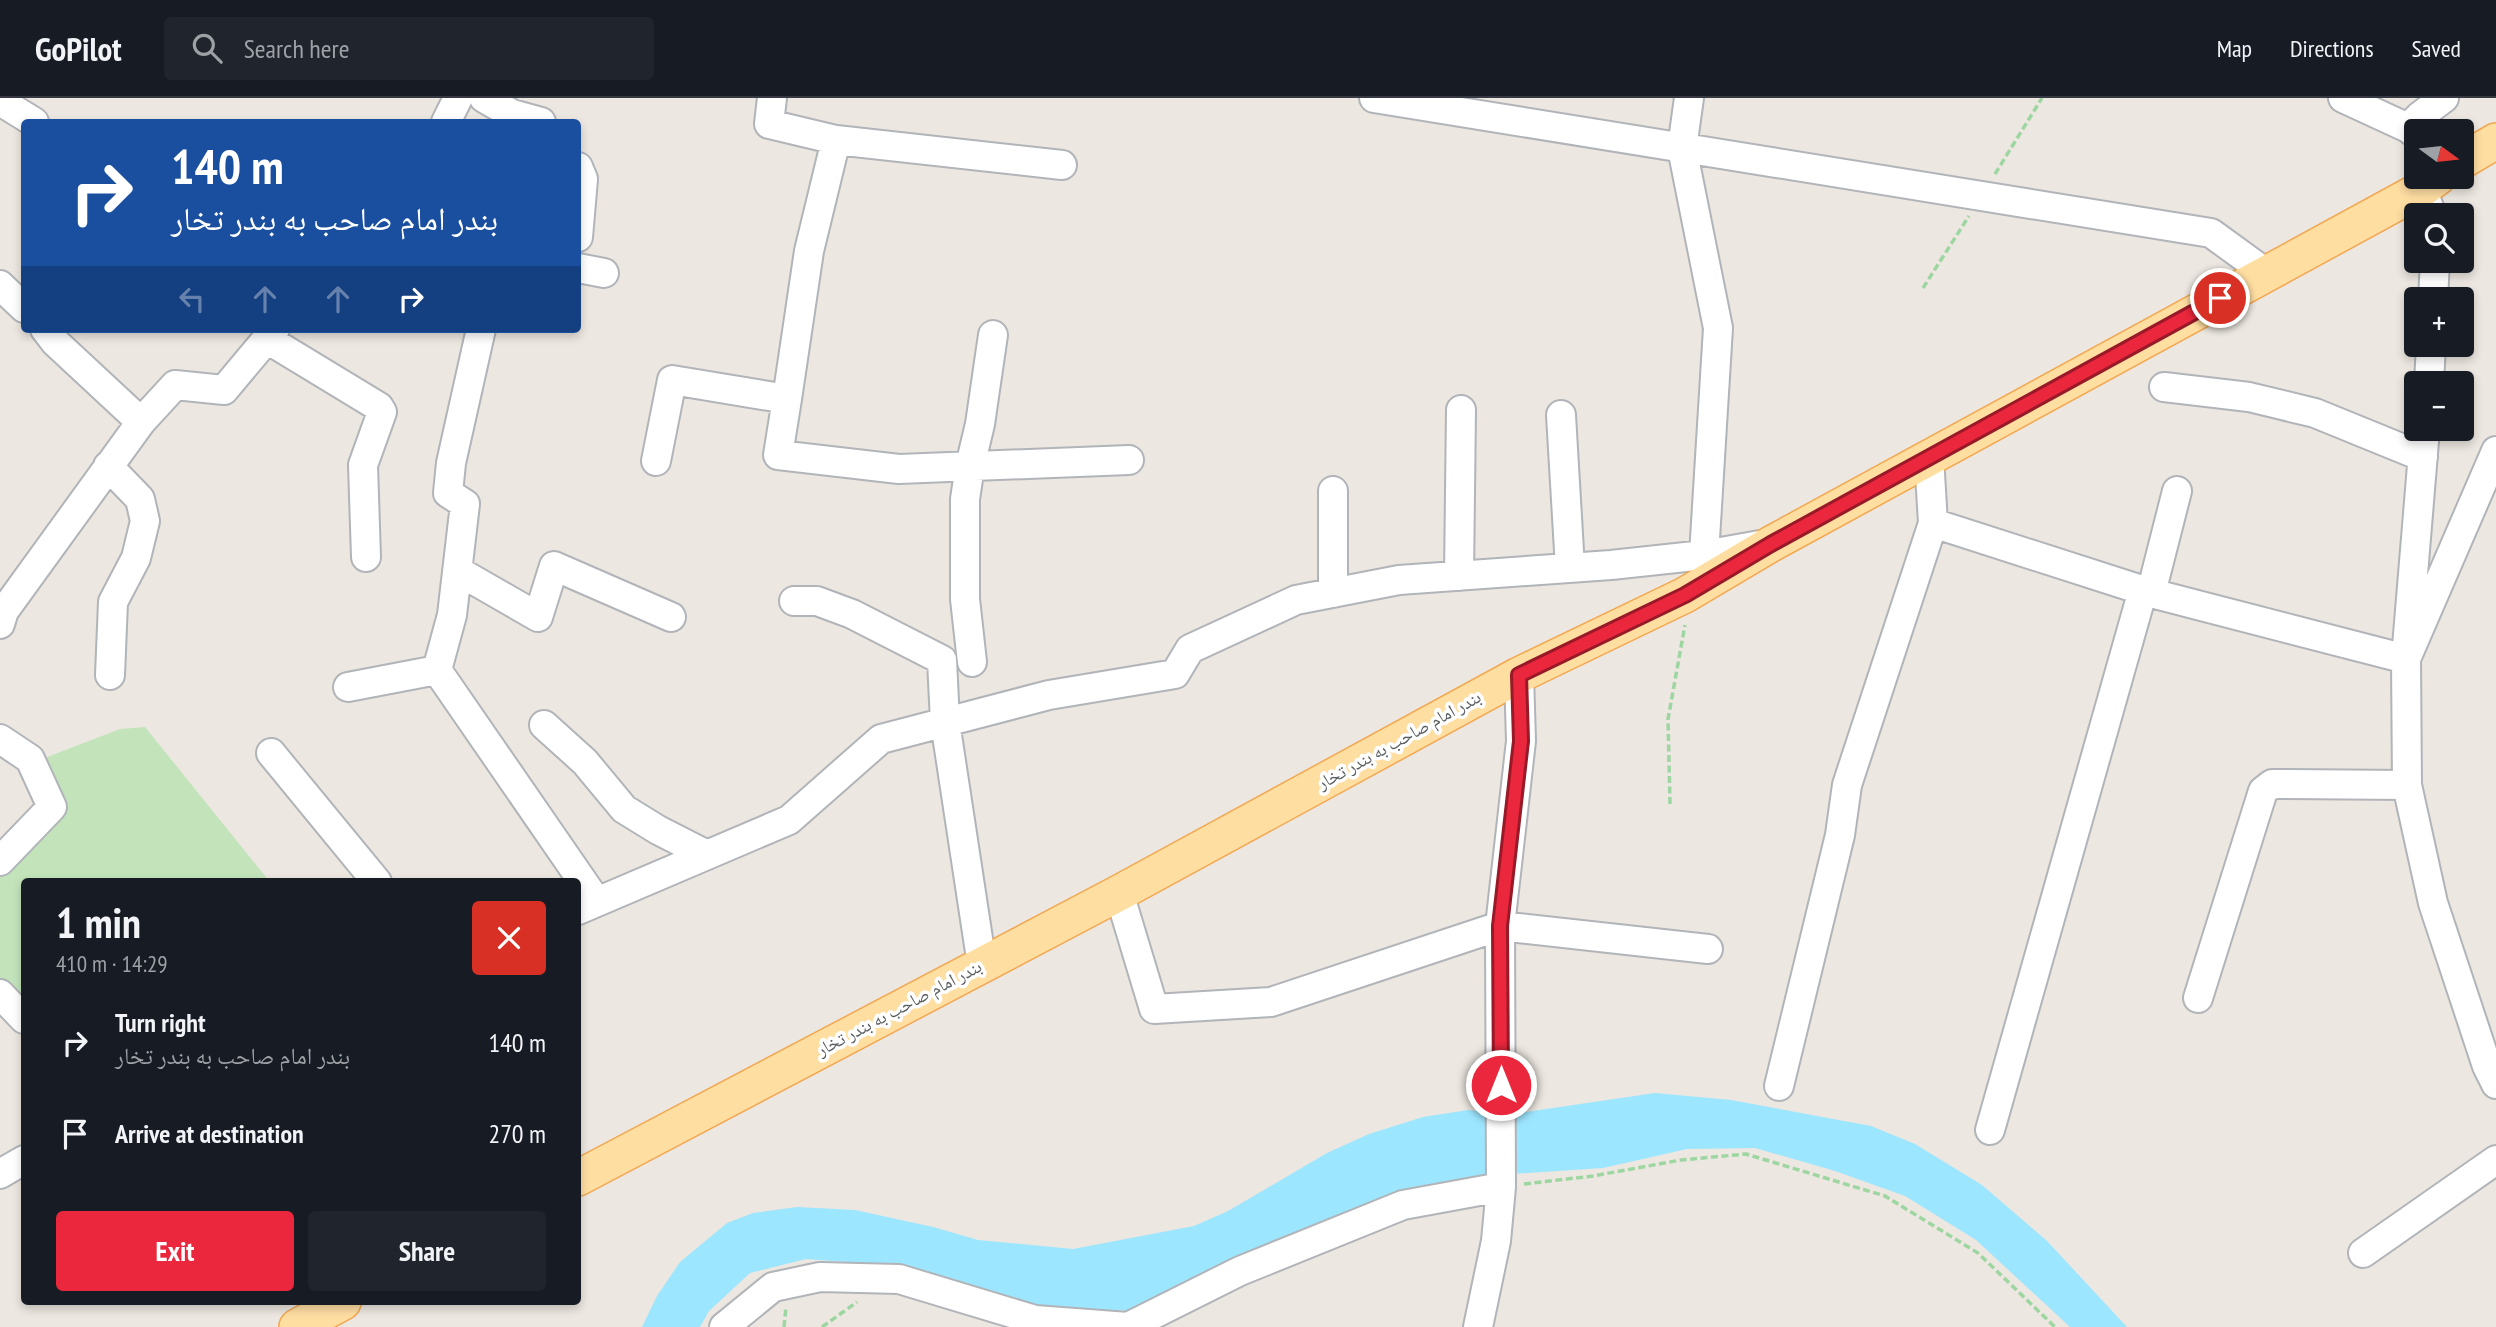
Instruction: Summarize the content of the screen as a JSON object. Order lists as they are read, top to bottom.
{
  "streets": {
    "main road": ["بندر امام صاحب به بندر تخار"]
  },
  "north": "right",
  "page": {
    "header": "GoPilot",
    "search": "Search here",
    "nav": ["Map", "Directions", "Saved"],
    "map_buttons": ["+", "−"],
    "turn": ["140 m", "بندر امام صاحب به بندر تخار"],
    "heading": ["1 min", "410 m · 14:29"],
    "list": [
      {
        "name": "Turn right",
        "note": "بندر امام صاحب به بندر تخار",
        "value": "140 m"
      },
      {
        "name": "Arrive at destination",
        "value": "270 m"
      }
    ],
    "buttons": ["Exit", "Share"]
  }
}
